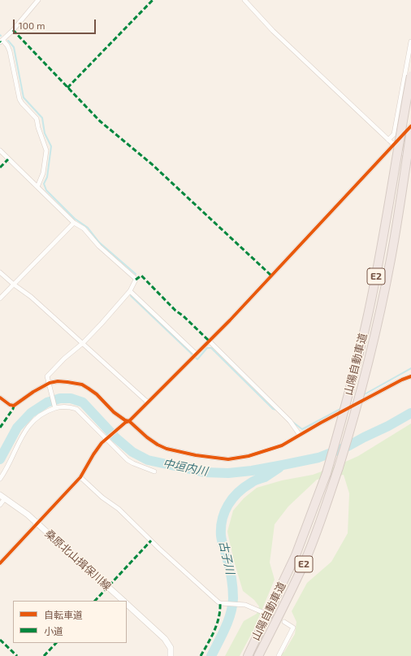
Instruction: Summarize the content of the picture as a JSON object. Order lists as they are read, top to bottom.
{
  "streets": {
    "highway": ["E2", "山陽自動車道"],
    "main road": ["桑原北山揖保川線"]
  },
  "water": ["中垣内川", "古子川"],
  "legend": ["自転車道", "小道"],
  "scale_bar": "100 m"
}
